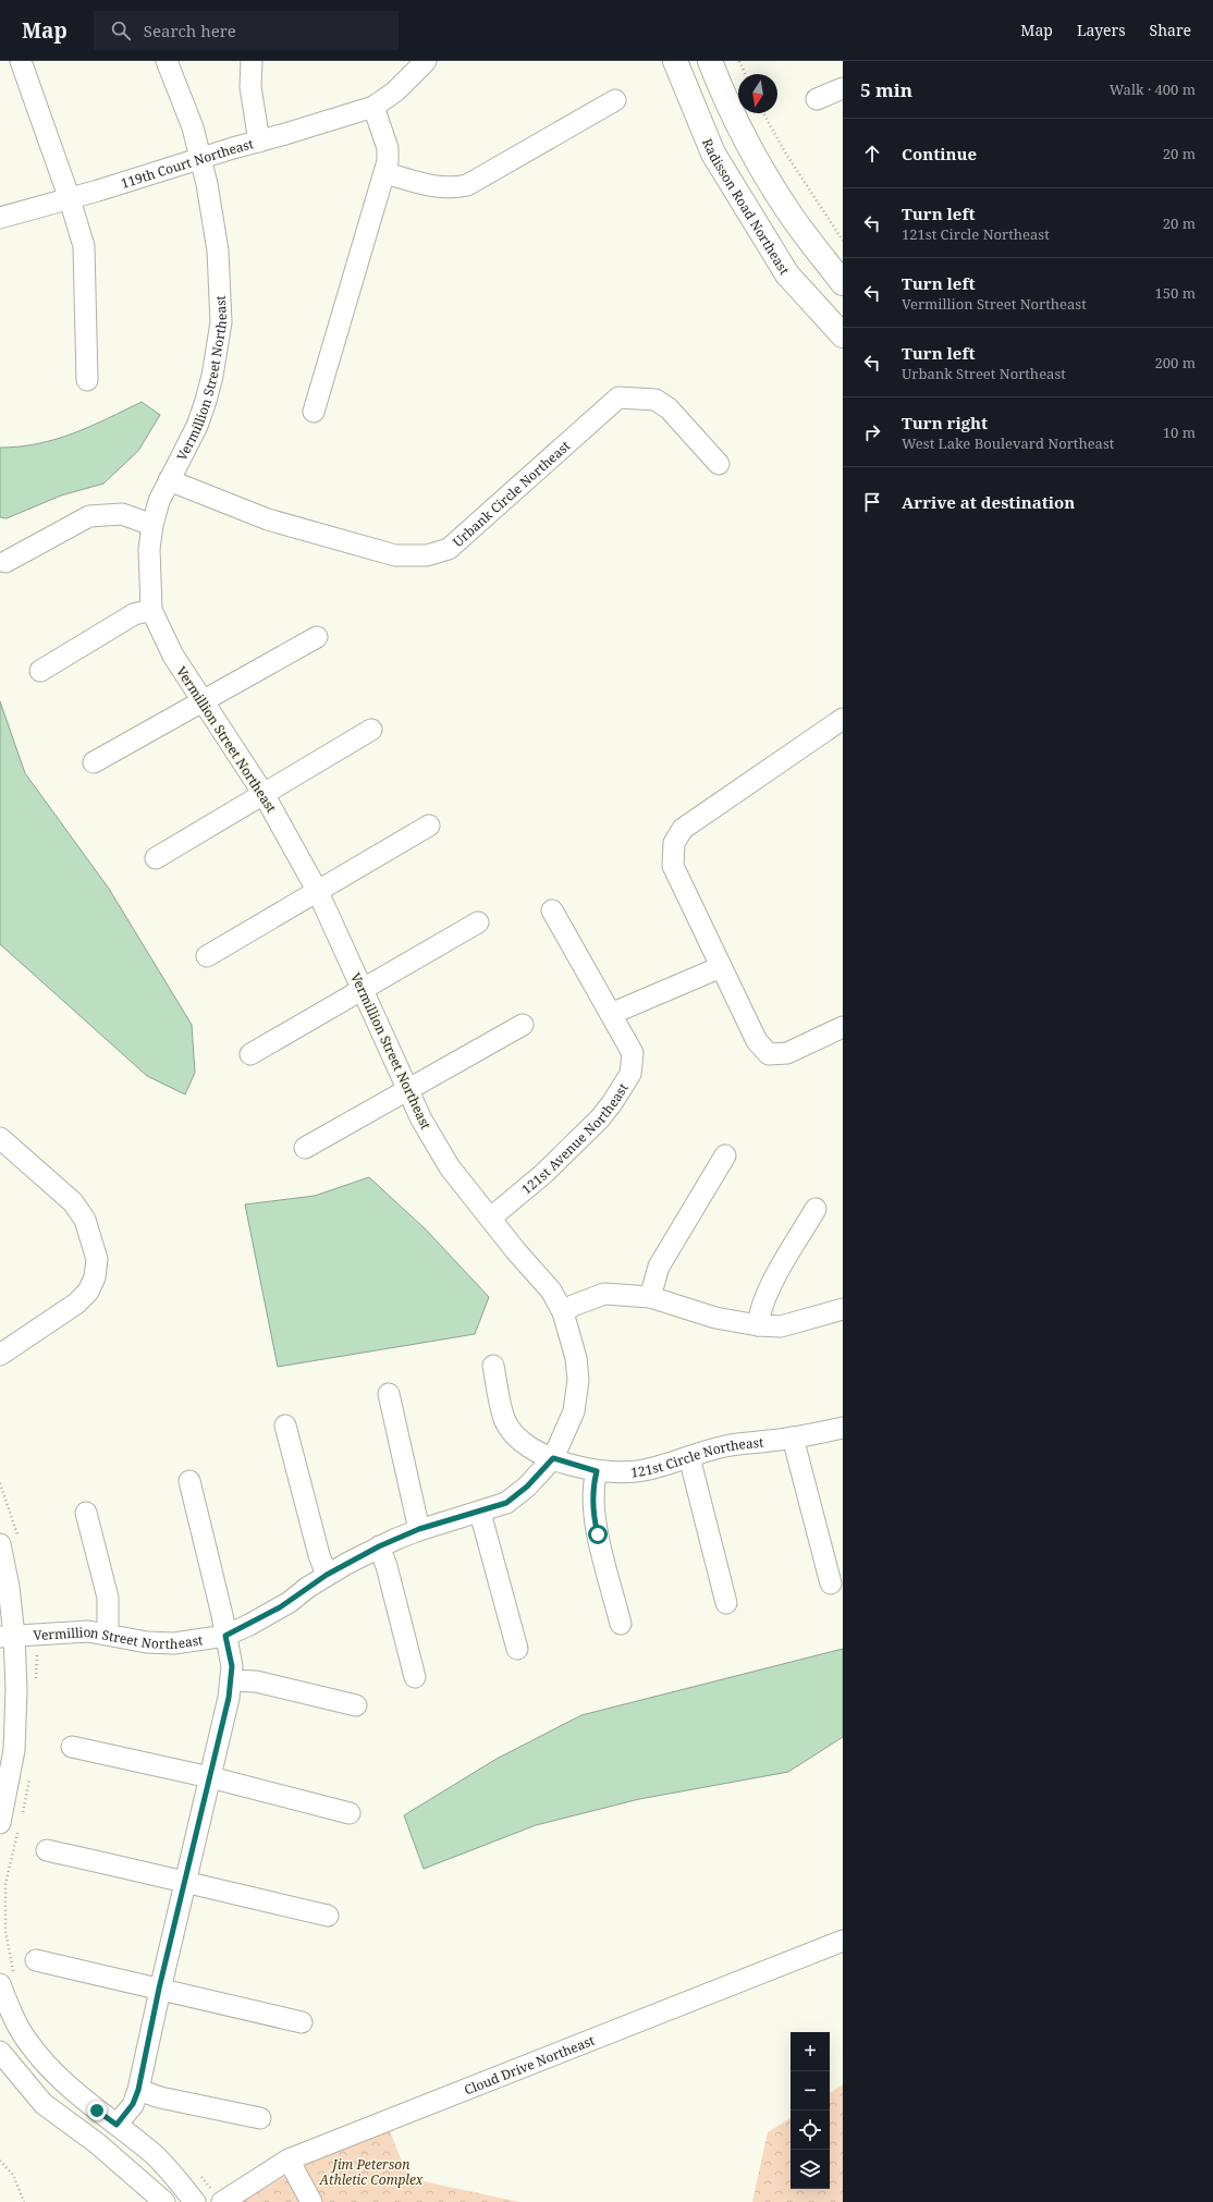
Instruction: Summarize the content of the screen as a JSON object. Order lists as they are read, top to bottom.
{
  "streets": {
    "main road": ["Radisson Road Northeast"],
    "street": [
      "119th Court Northeast",
      "Vermillion Street Northeast",
      "Urbank Circle Northeast",
      "121st Avenue Northeast",
      "121st Circle Northeast",
      "Cloud Drive Northeast"
    ]
  },
  "crossings": [
    ["119th Court Northeast", "Vermillion Street Northeast"],
    ["Vermillion Street Northeast", "Urbank Circle Northeast"],
    ["Vermillion Street Northeast", "121st Avenue Northeast"],
    ["Vermillion Street Northeast", "121st Circle Northeast"]
  ],
  "parks": ["Jim Peterson Athletic Complex"],
  "north": "bottom",
  "page": {
    "header": "Map",
    "search": "Search here",
    "nav": ["Map", "Layers", "Share"],
    "heading": ["5 min", "Walk · 400 m"],
    "list": [
      ["Continue", "20 m"],
      ["Turn left", "121st Circle Northeast", "20 m"],
      ["Turn left", "Vermillion Street Northeast", "150 m"],
      ["Turn left", "Urbank Street Northeast", "200 m"],
      ["Turn right", "West Lake Boulevard Northeast", "10 m"],
      "Arrive at destination"
    ],
    "map_buttons": ["+", "−"]
  }
}
